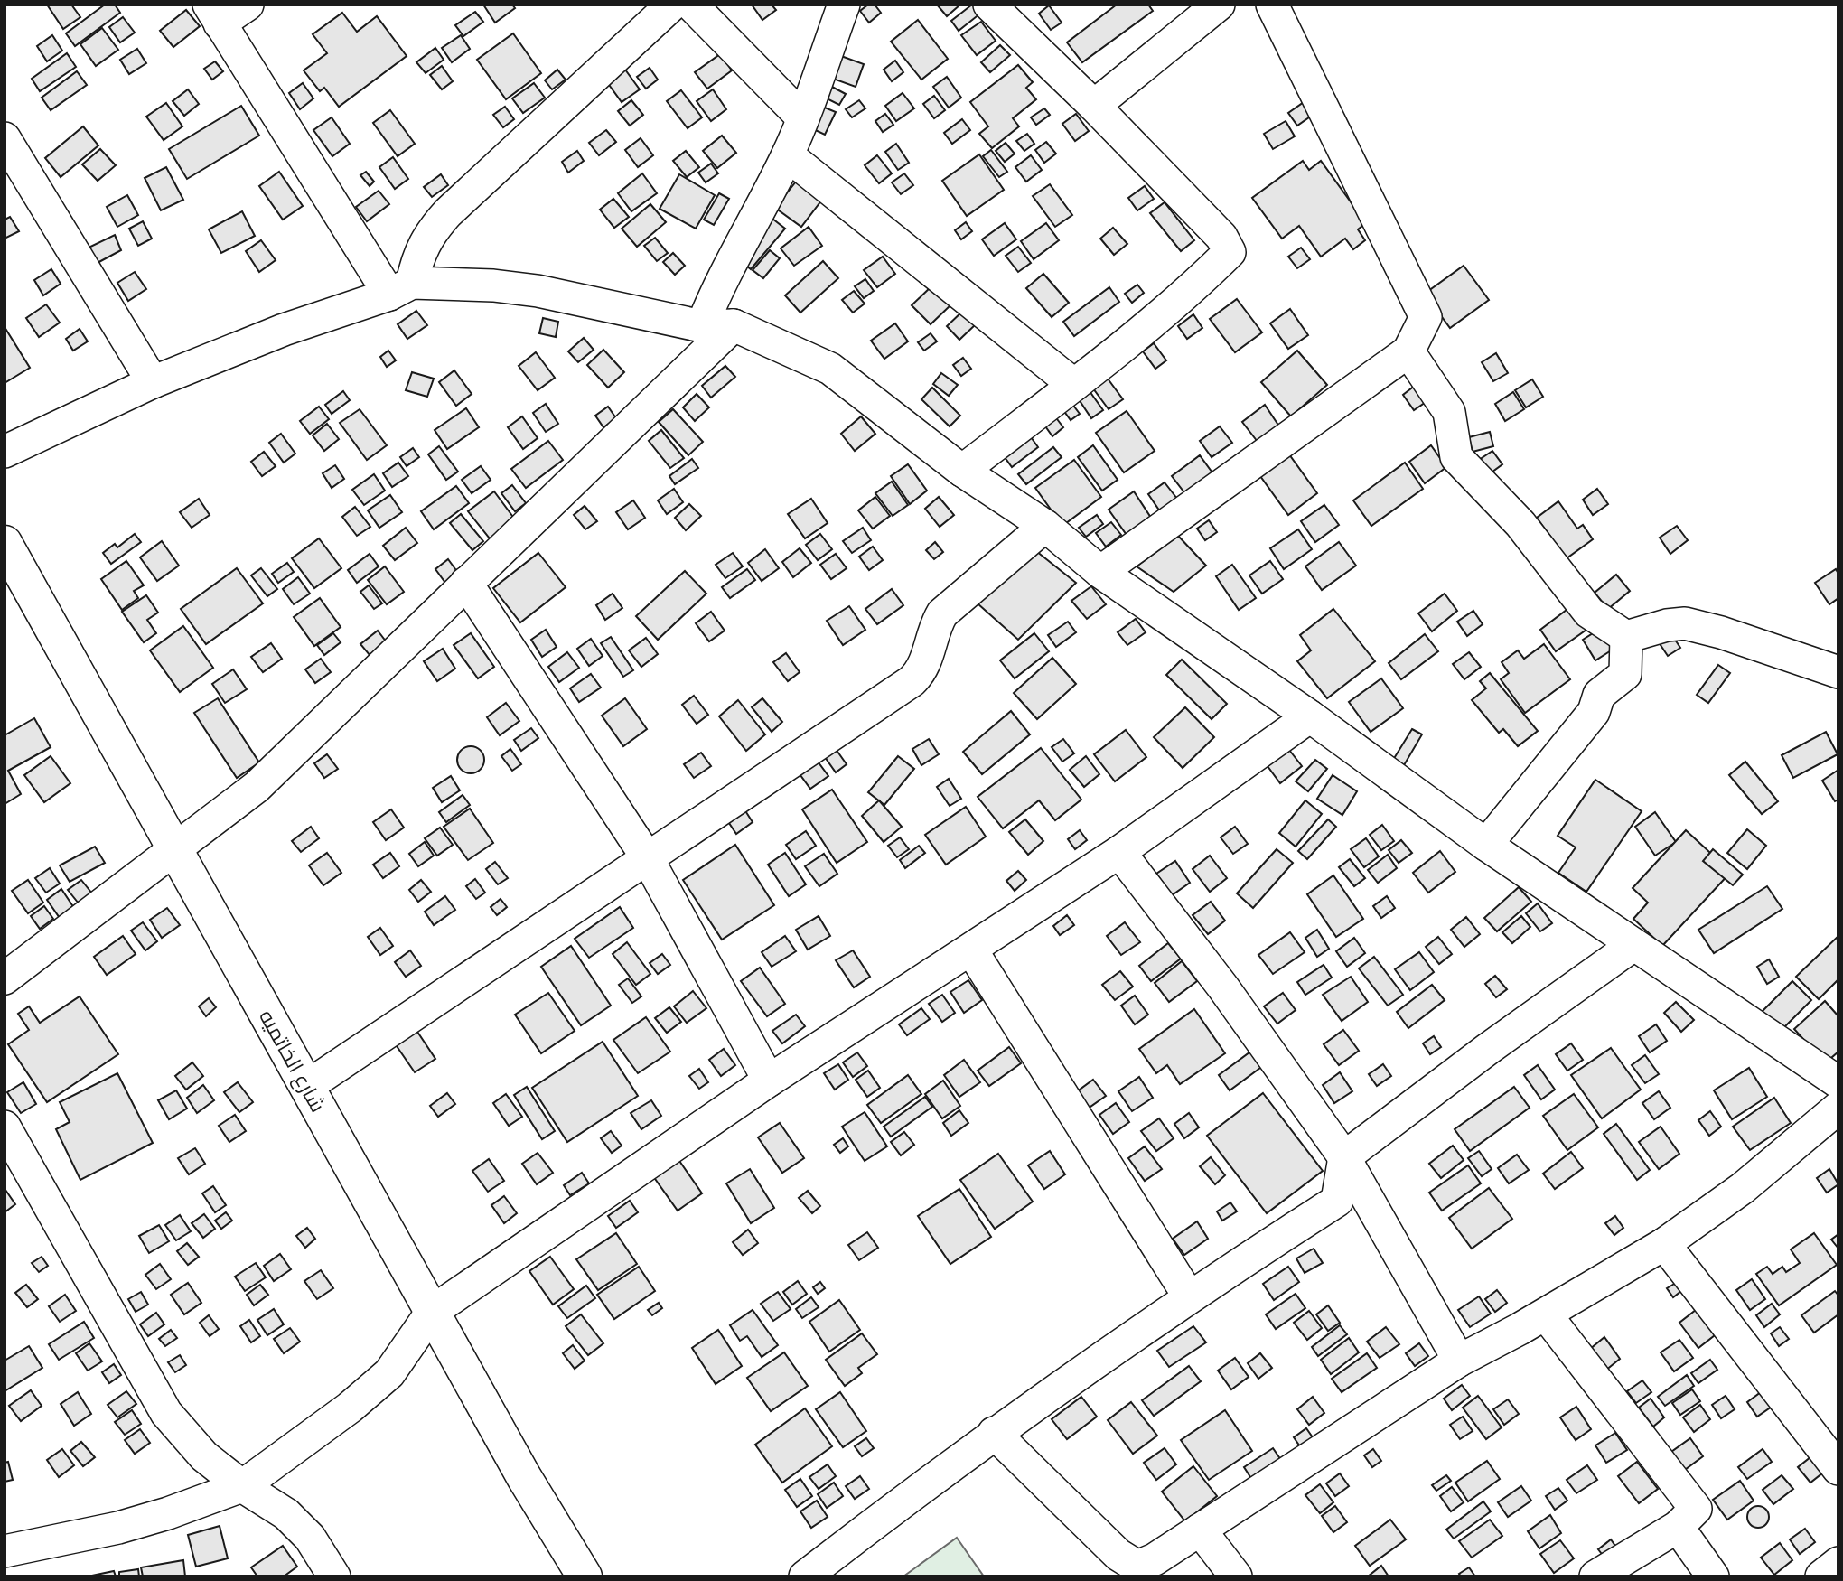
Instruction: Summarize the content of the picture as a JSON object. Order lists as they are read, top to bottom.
{
  "streets": {
    "street": ["شارع الخاتميه"]
  }
}
